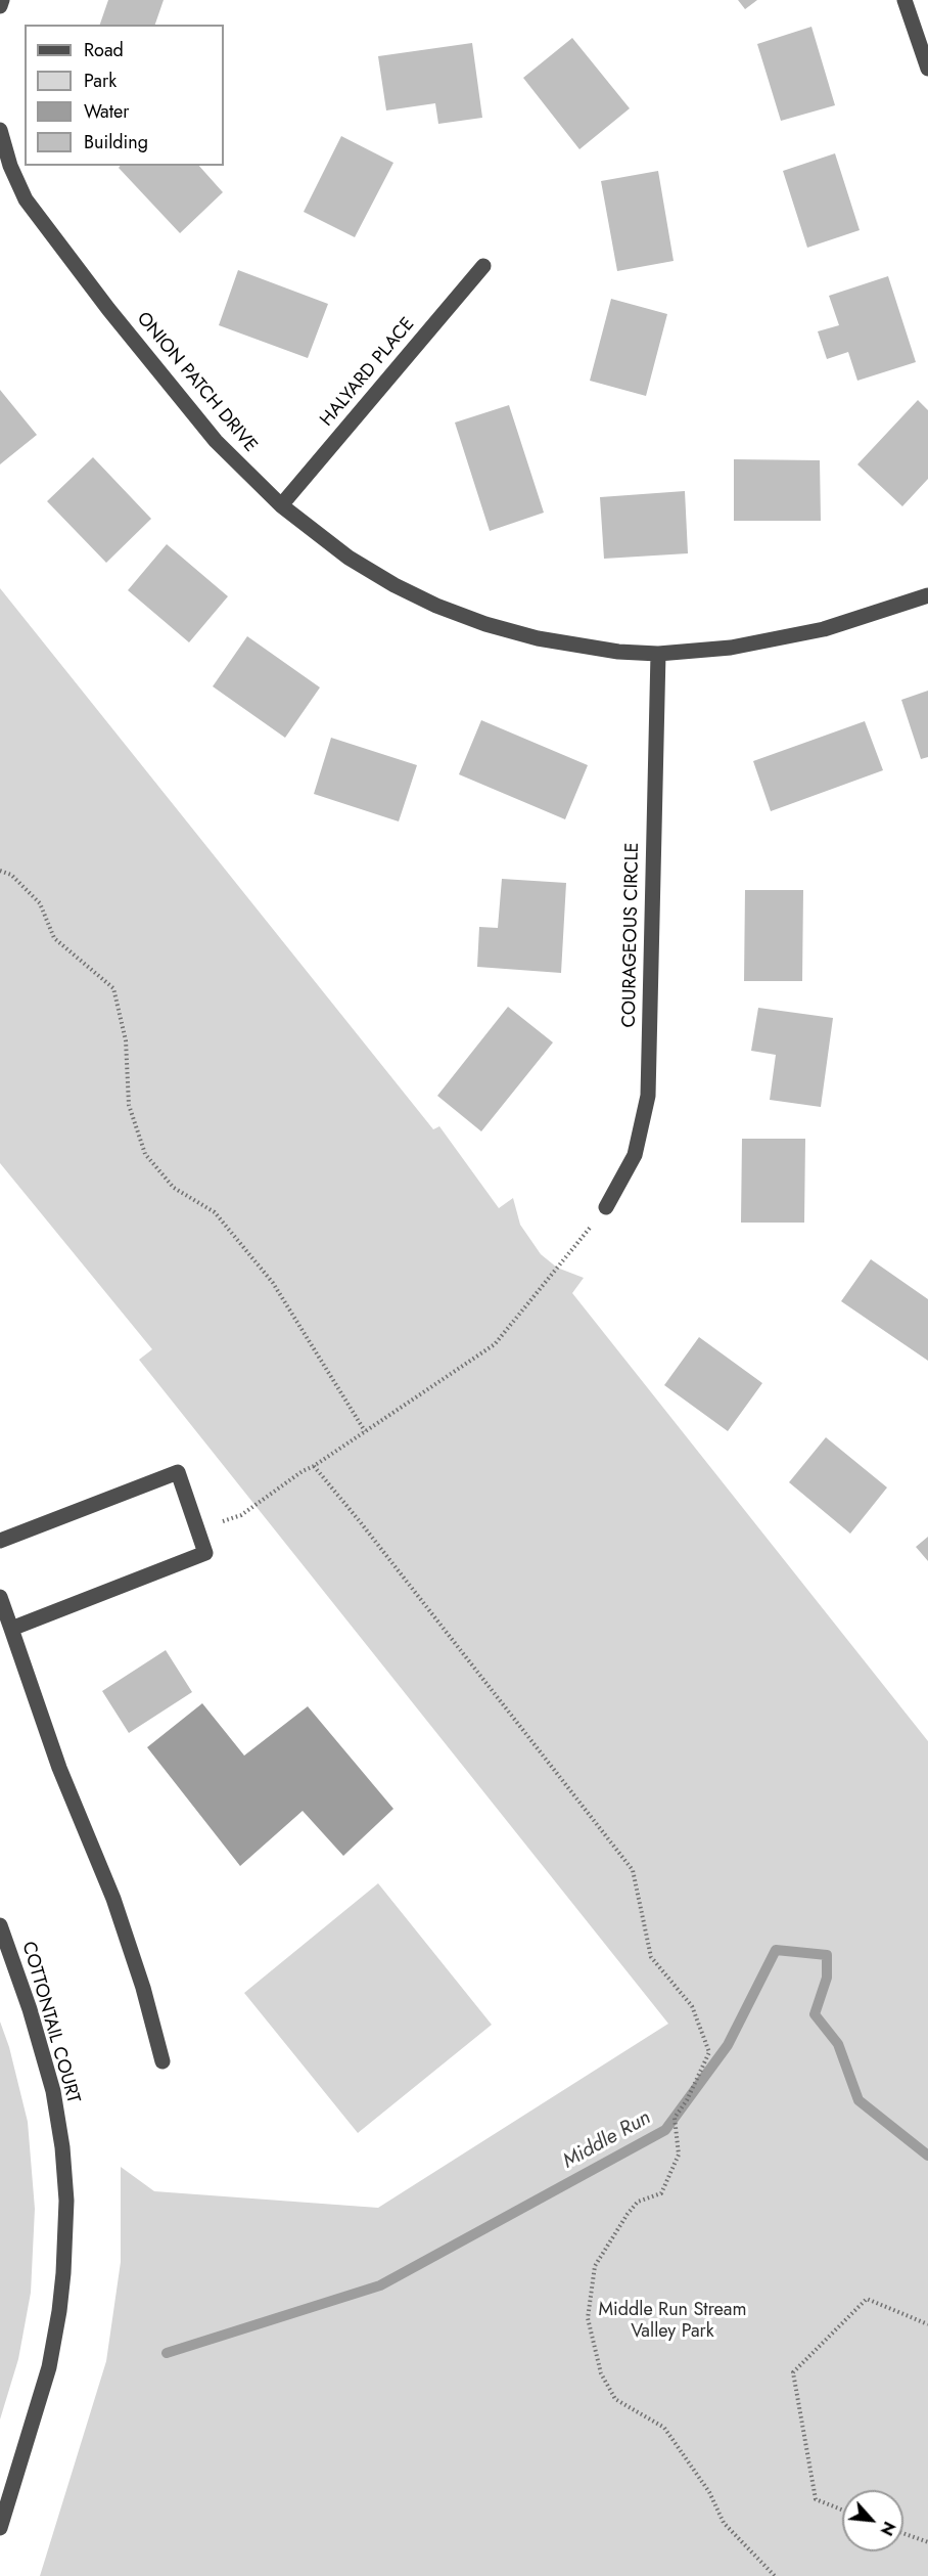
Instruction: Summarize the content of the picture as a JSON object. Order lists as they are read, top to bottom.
{
  "streets": {
    "street": [
      "HALYARD PLACE",
      "ONION PATCH DRIVE",
      "COURAGEOUS CIRCLE",
      "COTTONTAIL COURT"
    ]
  },
  "crossings": [
    ["HALYARD PLACE", "ONION PATCH DRIVE"],
    ["ONION PATCH DRIVE", "COURAGEOUS CIRCLE"]
  ],
  "water": ["Middle Run"],
  "parks": ["Middle Run Stream Valley Park"],
  "legend": [
    "Road",
    "Park",
    "Water",
    "Building"
  ],
  "north": "bottom right"
}
